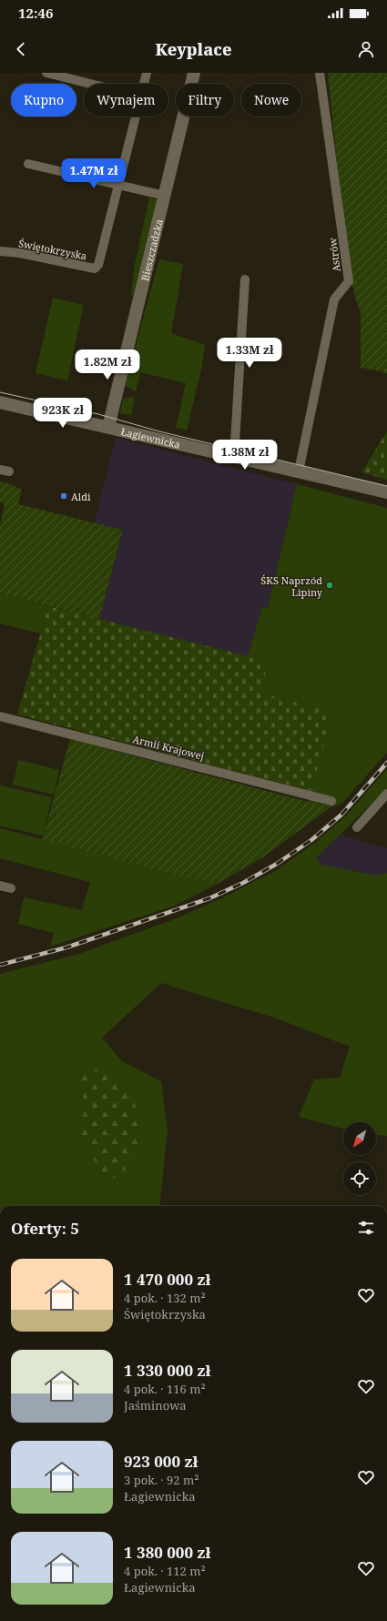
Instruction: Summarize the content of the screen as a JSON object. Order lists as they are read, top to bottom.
{
  "streets": {
    "street": [
      "Świętokrzyska",
      "Bieszczadzka",
      "Astrów",
      "Łagiewnicka",
      "Armii Krajowej"
    ]
  },
  "crossings": [
    ["Bieszczadzka", "Łagiewnicka"],
    ["Astrów", "Łagiewnicka"]
  ],
  "places": ["Aldi", "ŚKS Naprzód Lipiny"],
  "north": "bottom left",
  "page": {
    "status": "12:46",
    "header": "Keyplace",
    "chip": [
      "Kupno",
      "Wynajem",
      "Filtry",
      "Nowe"
    ],
    "price": [
      "1.47M zł",
      "1.33M zł",
      "1.82M zł",
      "923K zł",
      "1.38M zł"
    ],
    "heading": "Oferty: 5",
    "list": [
      {
        "name": "1 470 000 zł",
        "note": "4 pok. · 132 m² · Świętokrzyska"
      },
      {
        "name": "1 330 000 zł",
        "note": "4 pok. · 116 m² · Jaśminowa"
      },
      {
        "name": "923 000 zł",
        "note": "3 pok. · 92 m² · Łagiewnicka"
      },
      {
        "name": "1 380 000 zł",
        "note": "4 pok. · 112 m² · Łagiewnicka"
      }
    ]
  }
}
